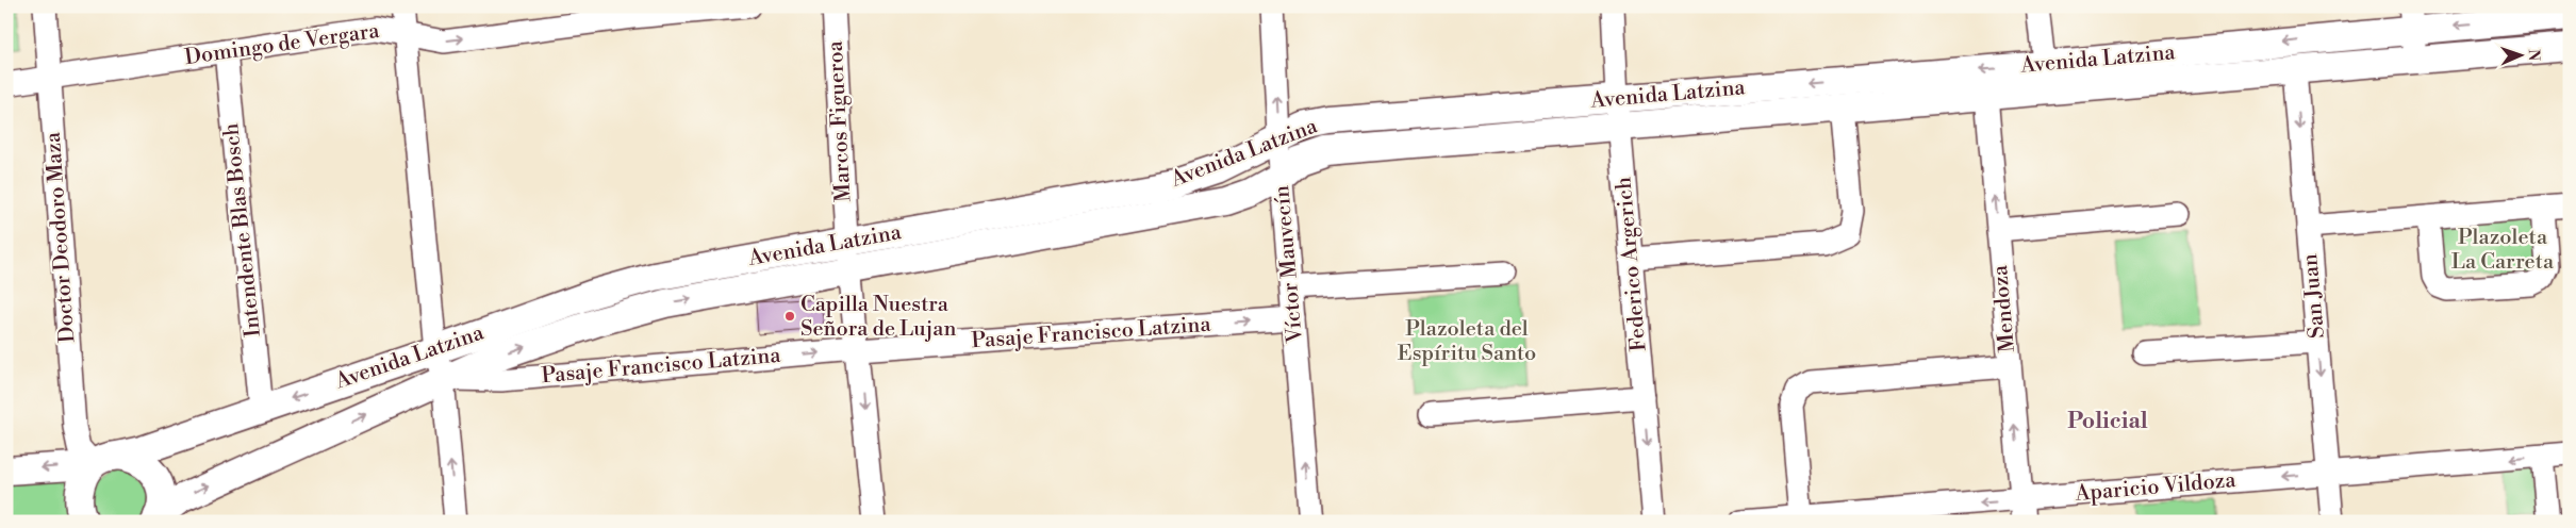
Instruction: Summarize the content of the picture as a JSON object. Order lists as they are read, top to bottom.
{
  "streets": {
    "street": [
      "Domingo de Vergara",
      "Avenida Latzina",
      "Marcos Figueroa",
      "Intendente Blas Bosch",
      "Doctor Deodoro Maza",
      "Víctor Mauvecín",
      "Federico Argerich",
      "San Juan",
      "Mendoza",
      "Pasaje Francisco Latzina",
      "Aparicio Vildoza"
    ]
  },
  "crossings": [
    ["Domingo de Vergara", "Intendente Blas Bosch"],
    ["Domingo de Vergara", "Doctor Deodoro Maza"],
    ["Avenida Latzina", "Marcos Figueroa"],
    ["Avenida Latzina", "Intendente Blas Bosch"],
    ["Avenida Latzina", "Doctor Deodoro Maza"],
    ["Avenida Latzina", "Víctor Mauvecín"],
    ["Avenida Latzina", "Federico Argerich"],
    ["Avenida Latzina", "San Juan"],
    ["Avenida Latzina", "Mendoza"],
    ["Avenida Latzina", "Pasaje Francisco Latzina"],
    ["Marcos Figueroa", "Pasaje Francisco Latzina"],
    ["Víctor Mauvecín", "Pasaje Francisco Latzina"],
    ["San Juan", "Aparicio Vildoza"],
    ["Mendoza", "Aparicio Vildoza"]
  ],
  "one_way": [
    "Víctor Mauvecín",
    "San Juan",
    "Mendoza",
    "Pasaje Francisco Latzina",
    "Aparicio Vildoza"
  ],
  "districts": ["Policial"],
  "parks": ["Plazoleta La Carreta", "Plazoleta del Espíritu Santo"],
  "places": ["Capilla Nuestra Señora de Lujan"],
  "north": "right"
}
